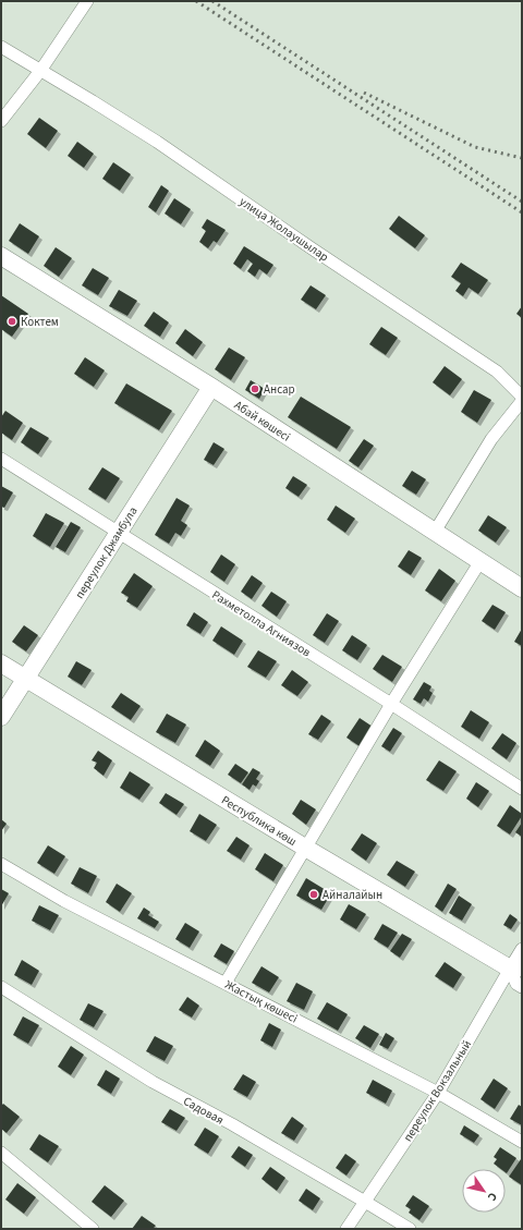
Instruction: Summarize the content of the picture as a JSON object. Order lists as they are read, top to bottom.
{
  "streets": {
    "main road": ["Абай көшесі", "переулок Джамбула", "Республика көш"],
    "street": [
      "улица Жолаушылар",
      "Рахметолла Агниязов",
      "Жастық көшесі",
      "переулок Вокзальный",
      "Садовая"
    ]
  },
  "crossings": [
    ["Абай көшесі", "переулок Джамбула"],
    ["переулок Джамбула", "Рахметолла Агниязов"],
    ["переулок Джамбула", "Республика көш"],
    ["Республика көш", "переулок Вокзальный"],
    ["Жастық көшесі", "переулок Вокзальный"],
    ["переулок Вокзальный", "Садовая"]
  ],
  "places": ["Коктем", "Ансар", "Айналайын"],
  "north": "bottom right"
}
